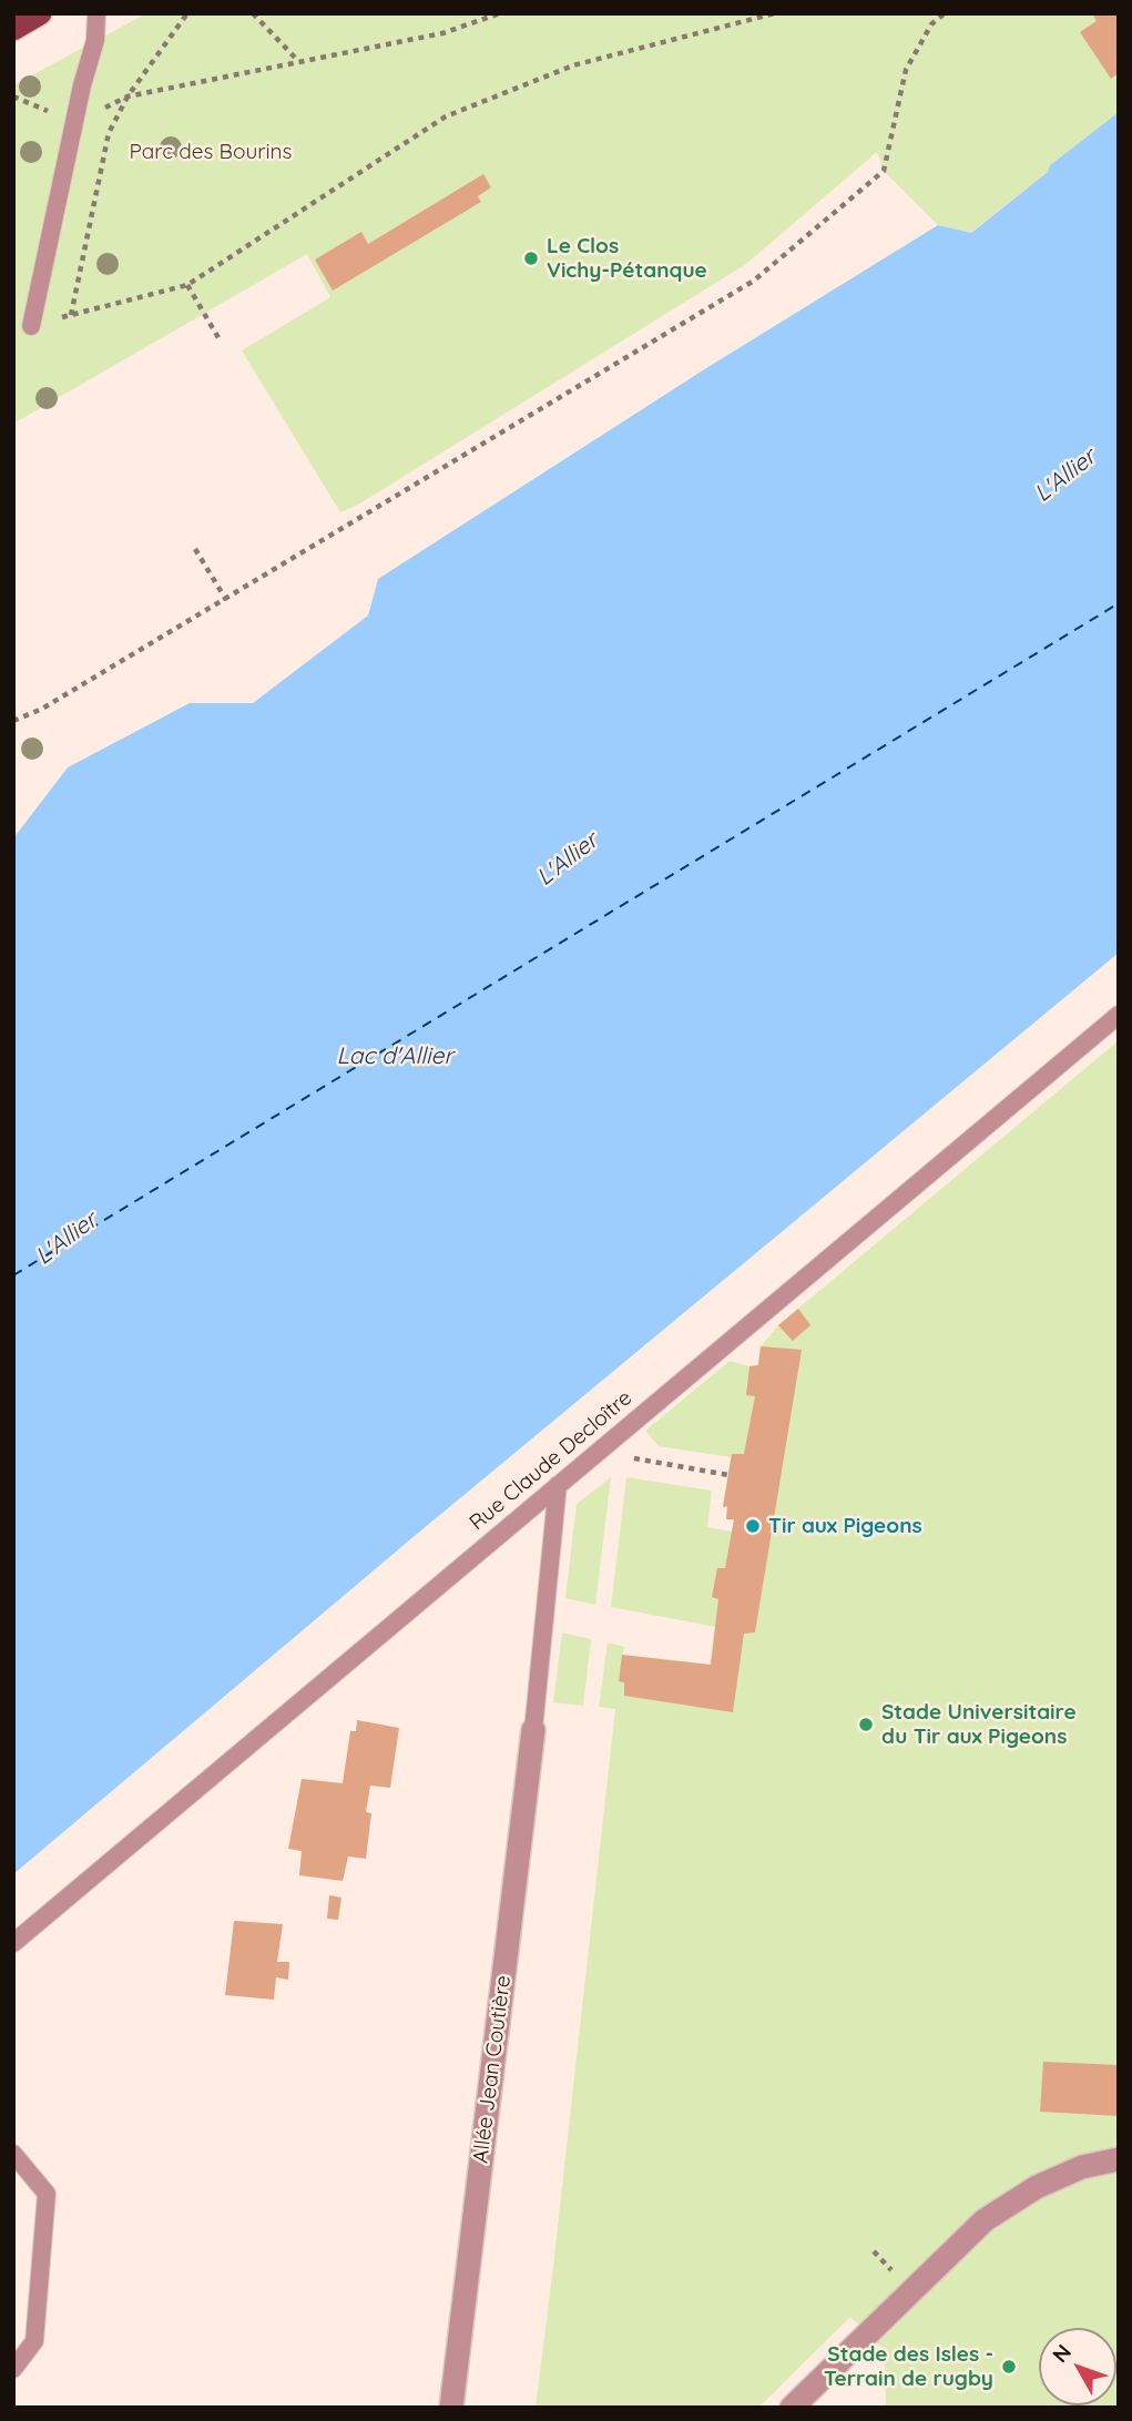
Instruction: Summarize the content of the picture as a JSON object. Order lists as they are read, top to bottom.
{
  "streets": {
    "street": ["Allée Jean Coutière"],
    "lane": ["Rue Claude Decloître"]
  },
  "water": ["L'Allier", "Lac d'Allier"],
  "parks": ["Parc des Bourins"],
  "places": [
    "Le Clos Vichy-Pétanque",
    "Tir aux Pigeons",
    "Stade Universitaire du Tir aux Pigeons",
    "Stade des Isles - Terrain de rugby"
  ],
  "north": "top left"
}
